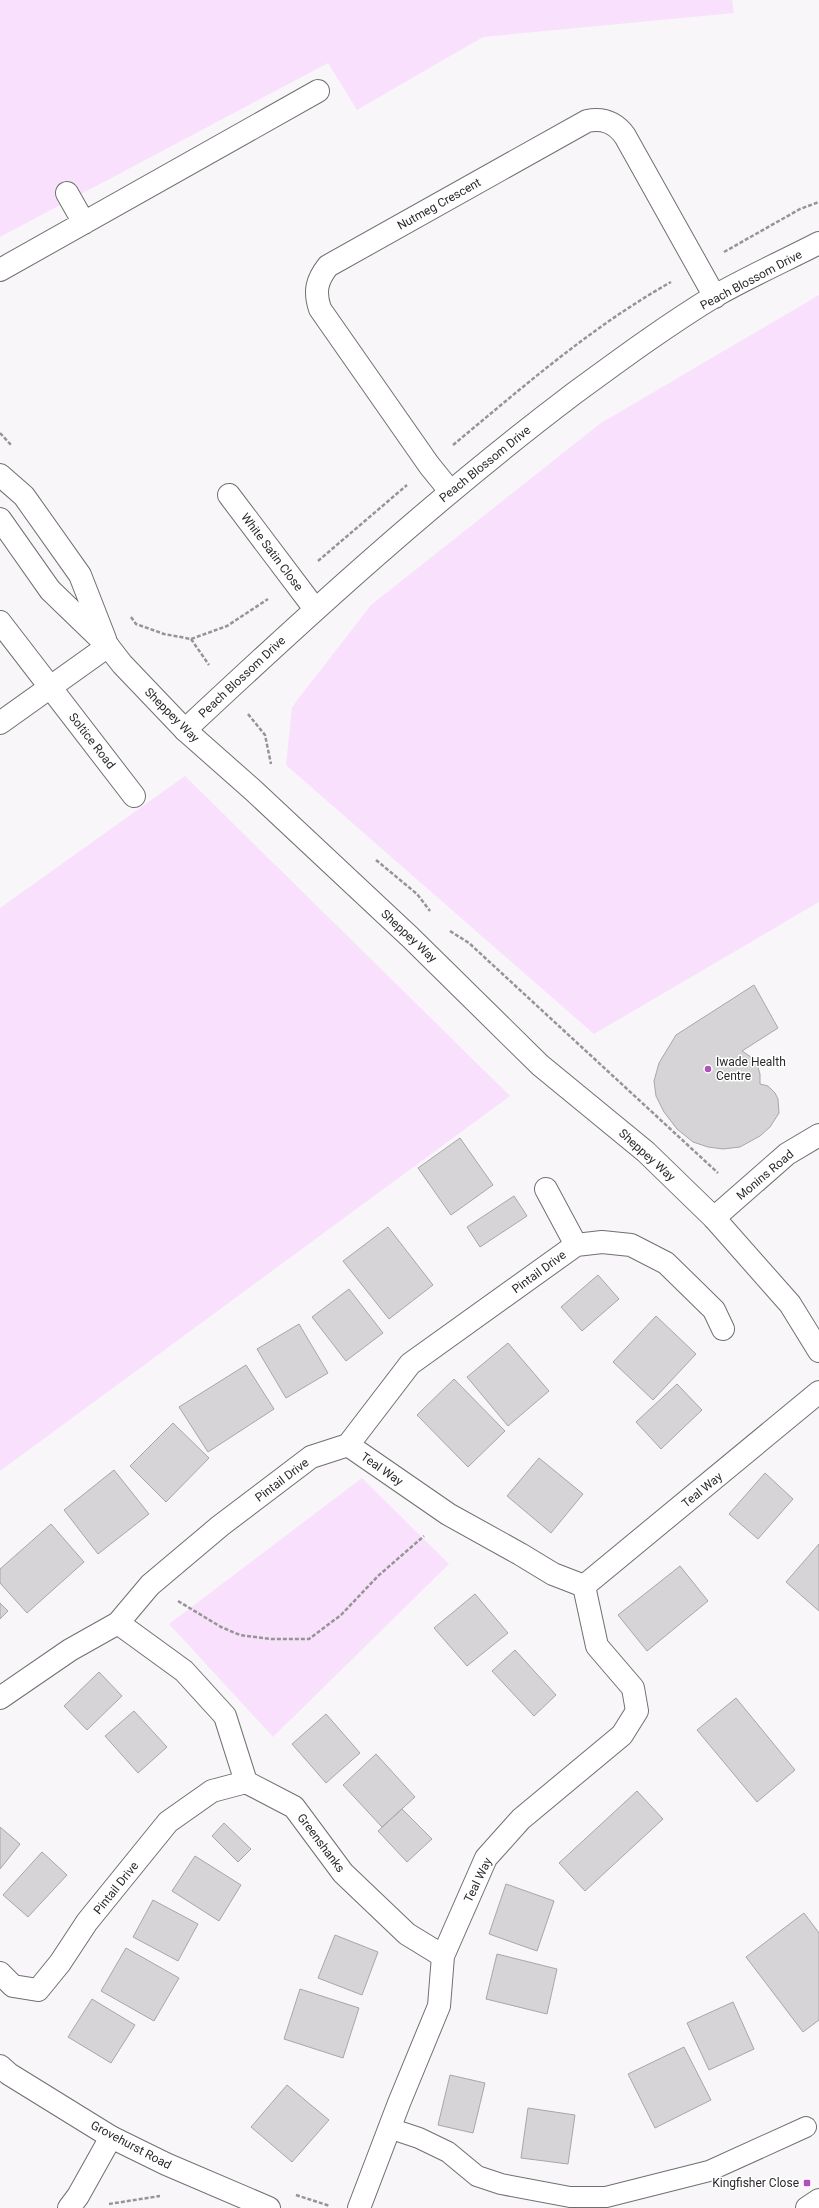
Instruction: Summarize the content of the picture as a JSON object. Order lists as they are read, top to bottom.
{
  "streets": {
    "street": [
      "Nutmeg Crescent",
      "Peach Blossom Drive",
      "White Satin Close",
      "Sheppey Way",
      "Soltice Road",
      "Monins Road",
      "Pintail Drive",
      "Teal Way",
      "Greenshanks",
      "Grovehurst Road"
    ]
  },
  "crossings": [
    ["Nutmeg Crescent", "Peach Blossom Drive"],
    ["Peach Blossom Drive", "White Satin Close"],
    ["Peach Blossom Drive", "Sheppey Way"],
    ["Sheppey Way", "Monins Road"],
    ["Pintail Drive", "Teal Way"],
    ["Pintail Drive", "Greenshanks"],
    ["Teal Way", "Greenshanks"]
  ],
  "places": {
    "other": ["Iwade Health Centre"],
    "transit": ["Kingfisher Close"]
  }
}
